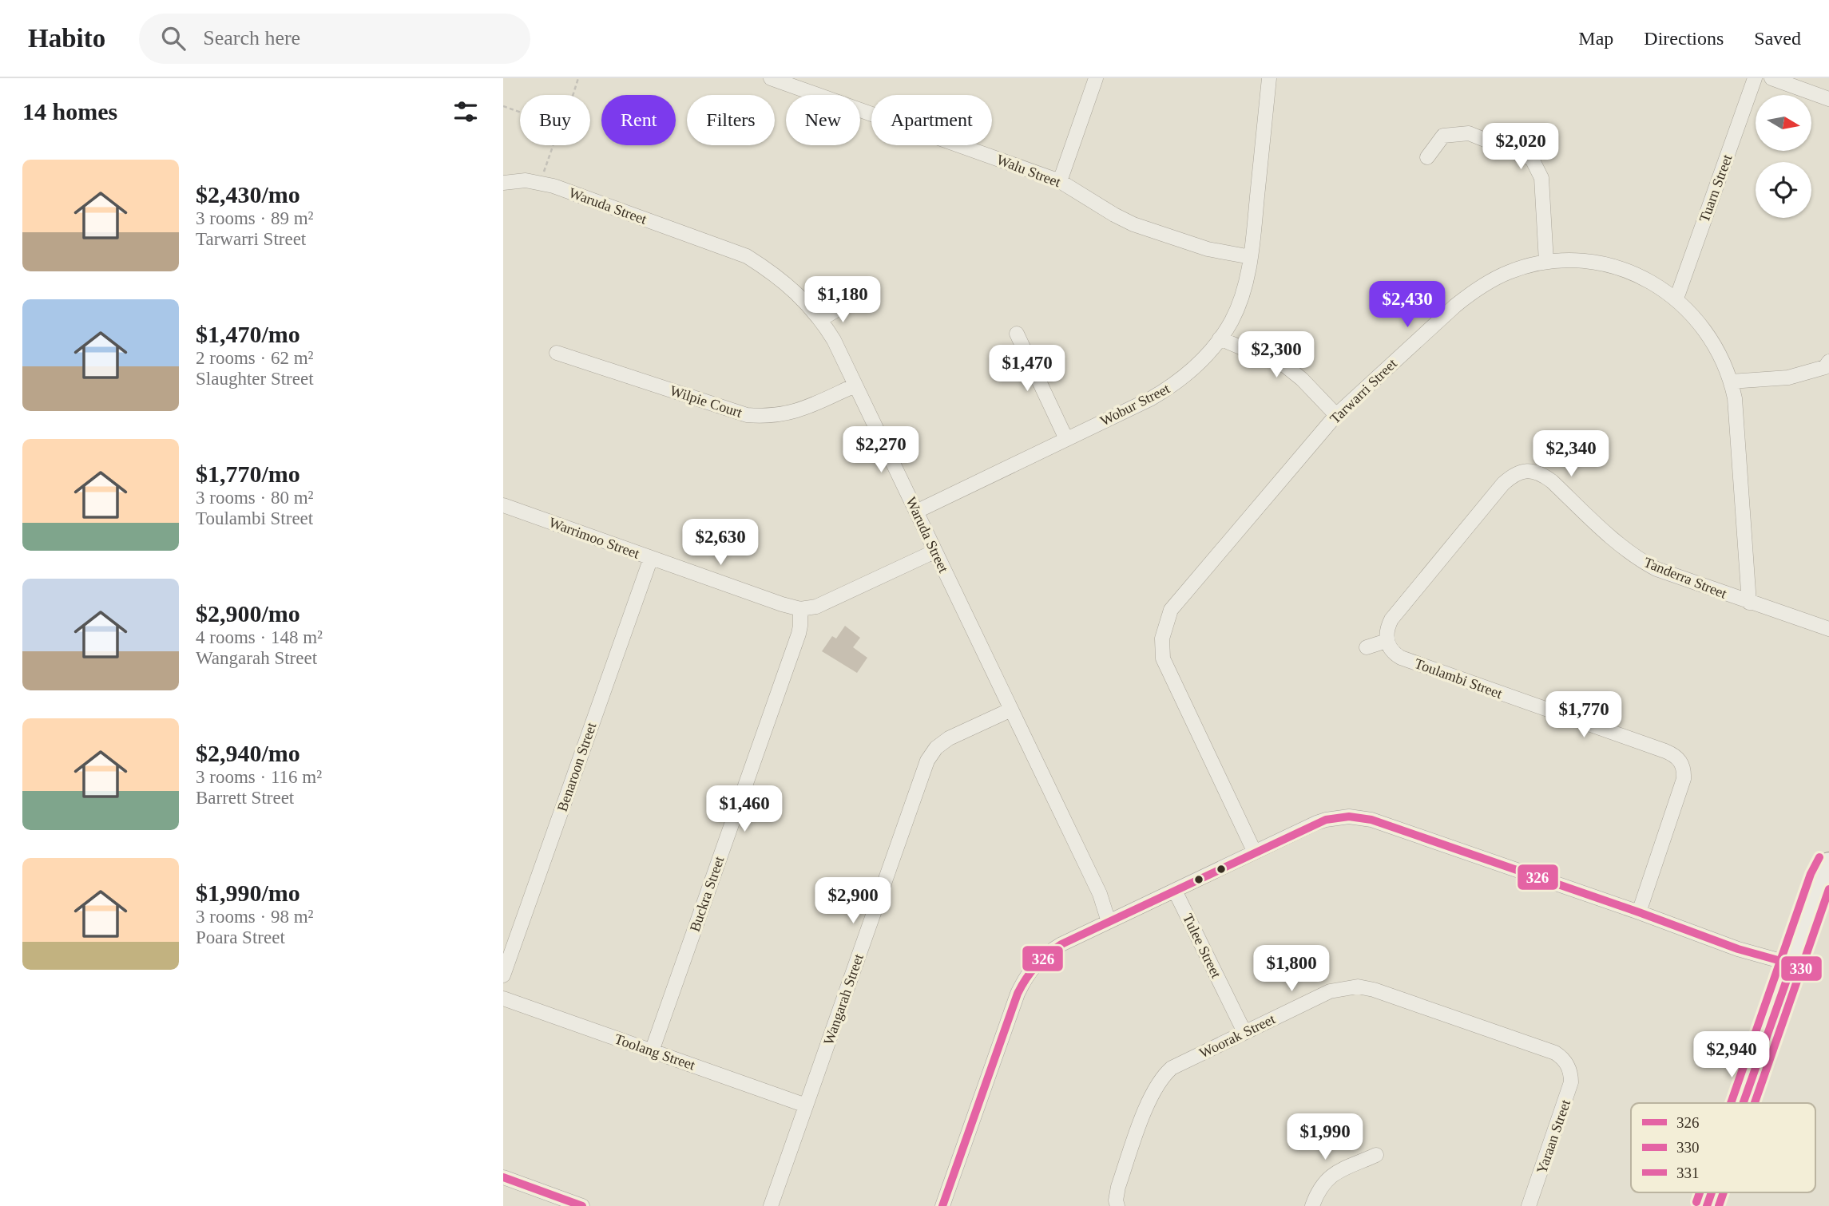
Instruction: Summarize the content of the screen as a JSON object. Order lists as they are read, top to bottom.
{
  "streets": {
    "street": [
      "Walu Street",
      "Tuarn Street",
      "Waruda Street",
      "Tarwarri Street",
      "Wilpie Court",
      "Wobur Street",
      "Warrimoo Street",
      "Tanderra Street",
      "Toulambi Street",
      "Benaroon Street",
      "Buckra Street",
      "Tulee Street",
      "Wangarah Street",
      "Woorak Street",
      "Toolang Street",
      "Yaraan Street"
    ]
  },
  "crossings": [
    ["Walu Street", "Wobur Street"],
    ["Tuarn Street", "Tarwarri Street"],
    ["Waruda Street", "Wilpie Court"],
    ["Waruda Street", "Wobur Street"],
    ["Waruda Street", "Wangarah Street"],
    ["Tarwarri Street", "Tanderra Street"],
    ["Warrimoo Street", "Benaroon Street"],
    ["Warrimoo Street", "Buckra Street"],
    ["Tanderra Street", "Toulambi Street"],
    ["Buckra Street", "Toolang Street"],
    ["Tulee Street", "Woorak Street"],
    ["Wangarah Street", "Toolang Street"],
    ["Woorak Street", "Yaraan Street"]
  ],
  "lines": ["transit line 326", "transit line 331", "transit line 330"],
  "legend": ["326", "330", "331"],
  "north": "right",
  "page": {
    "header": "Habito",
    "search": "Search here",
    "nav": ["Map", "Directions", "Saved"],
    "heading": "14 homes",
    "chip": [
      "Buy",
      "Rent",
      "Filters",
      "New",
      "Apartment"
    ],
    "price": [
      "$2,020",
      "$1,180",
      "$2,430",
      "$2,300",
      "$1,470",
      "$2,270",
      "$2,340",
      "$2,630",
      "$1,770",
      "$1,460",
      "$2,900",
      "$1,800",
      "$2,940",
      "$1,990"
    ],
    "list": [
      {
        "name": "$2,430/mo",
        "note": "3 rooms · 89 m² · Tarwarri Street"
      },
      {
        "name": "$1,470/mo",
        "note": "2 rooms · 62 m² · Slaughter Street"
      },
      {
        "name": "$1,770/mo",
        "note": "3 rooms · 80 m² · Toulambi Street"
      },
      {
        "name": "$2,900/mo",
        "note": "4 rooms · 148 m² · Wangarah Street"
      },
      {
        "name": "$2,940/mo",
        "note": "3 rooms · 116 m² · Barrett Street"
      },
      {
        "name": "$1,990/mo",
        "note": "3 rooms · 98 m² · Poara Street"
      }
    ]
  }
}
